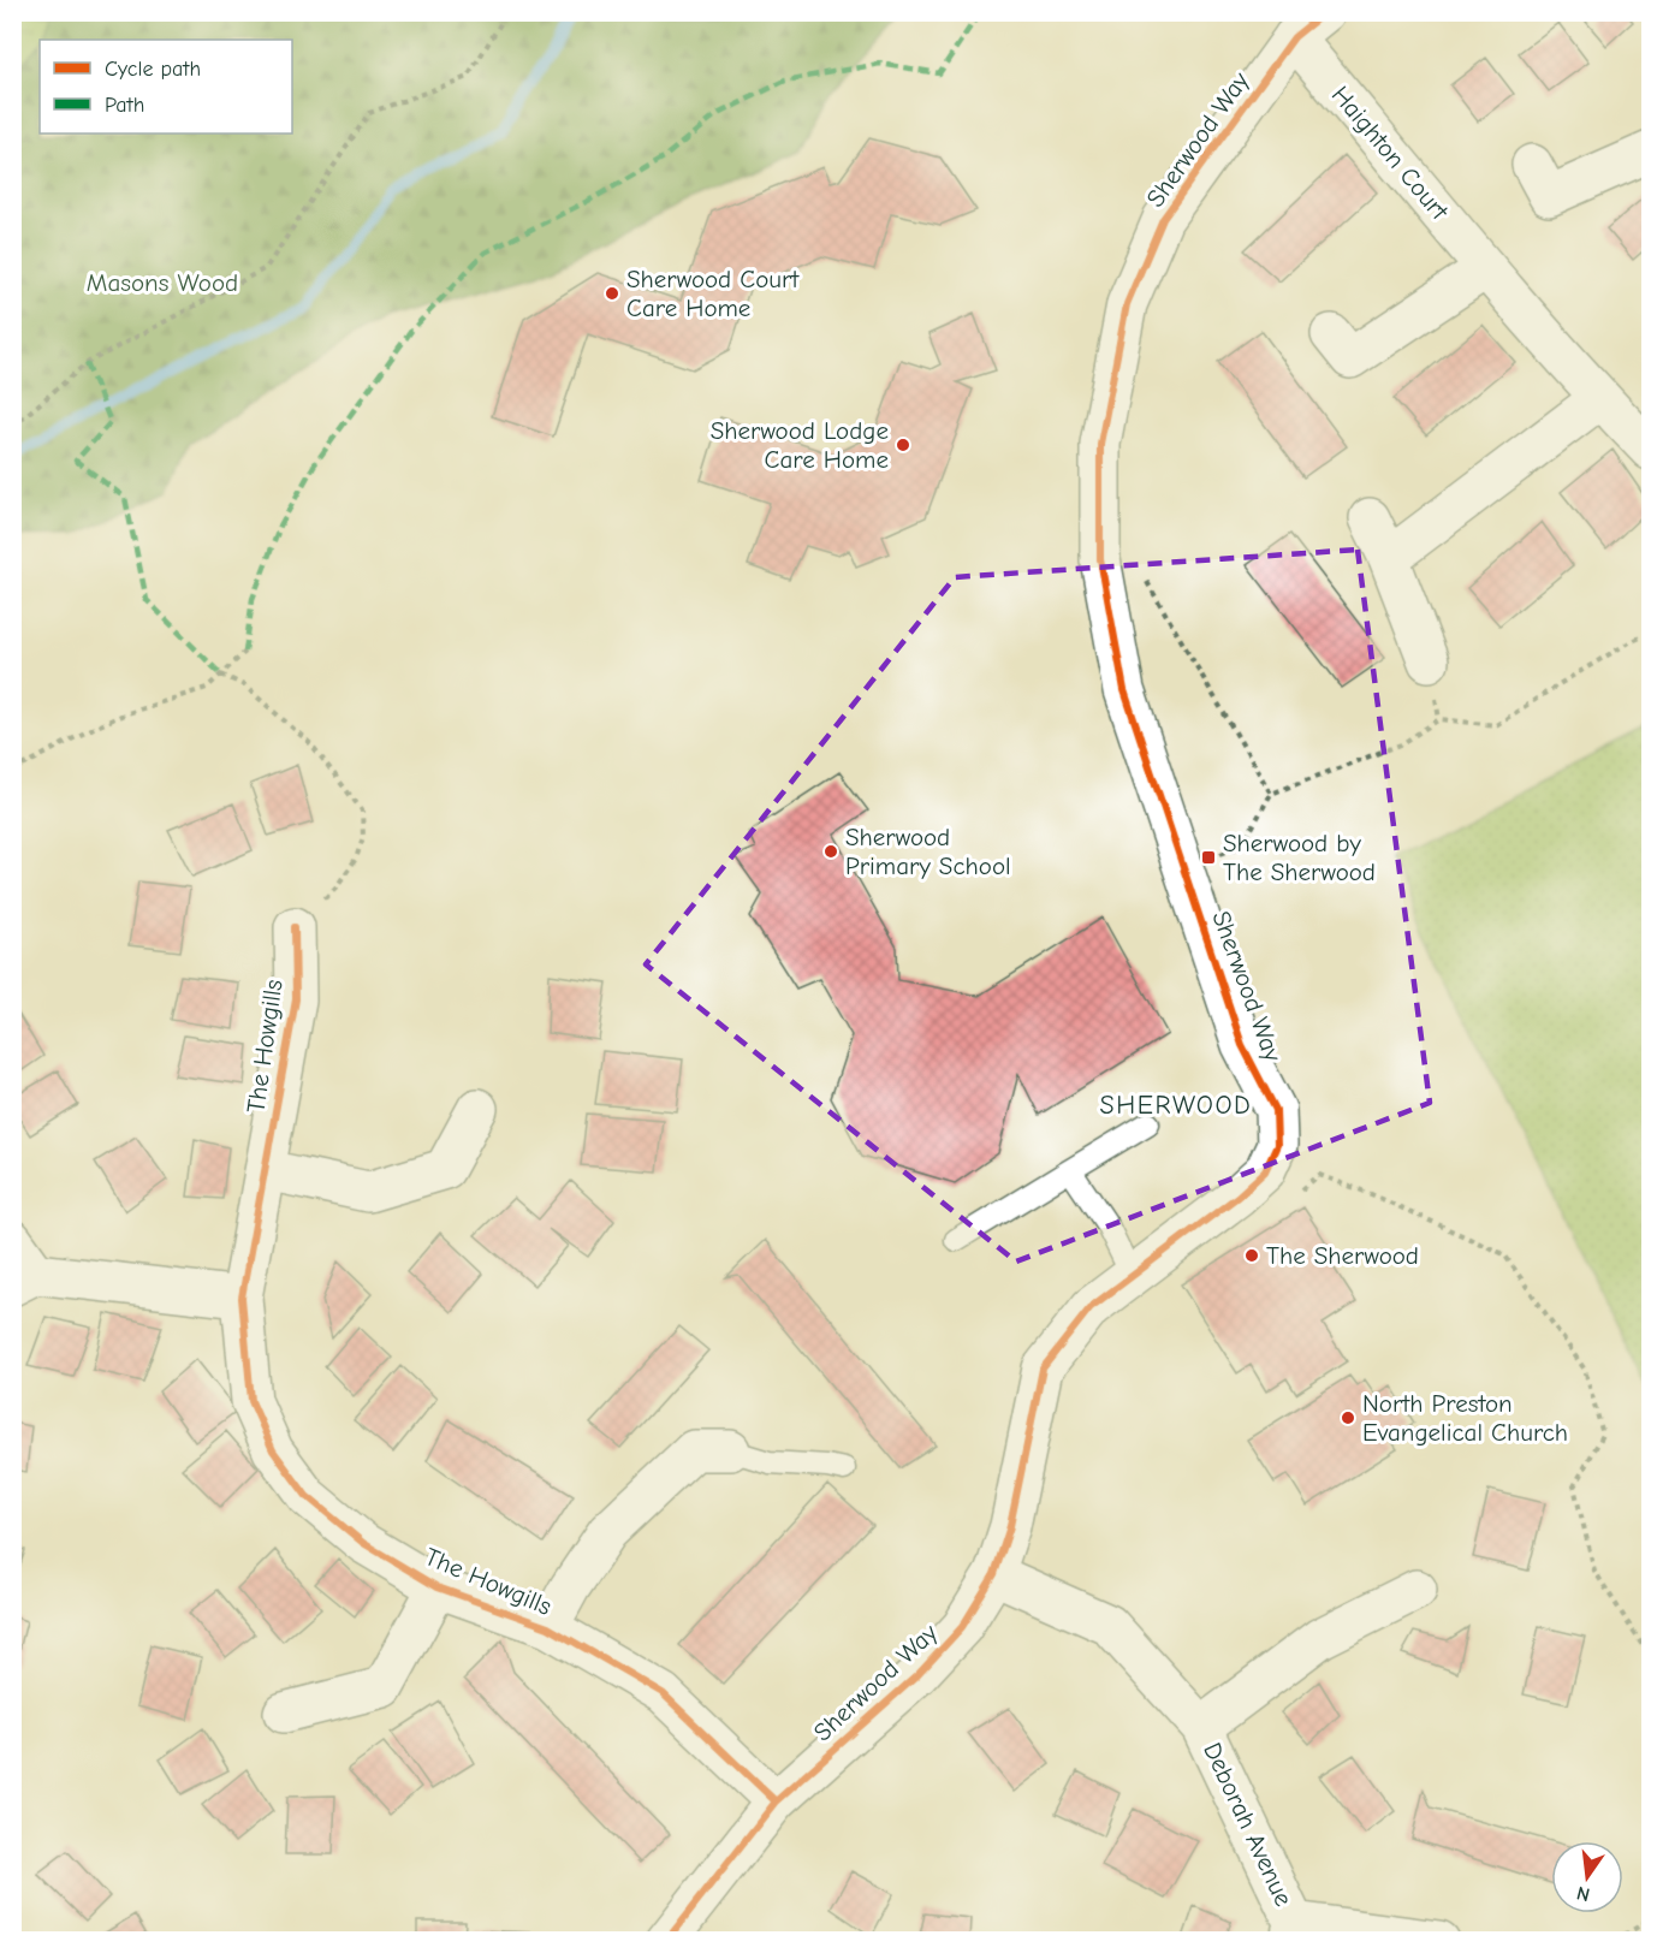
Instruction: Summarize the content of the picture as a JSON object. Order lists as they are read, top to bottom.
{
  "streets": {
    "street": [
      "Sherwood Way",
      "Haighton Court",
      "The Howgills",
      "Deborah Avenue"
    ]
  },
  "crossings": [
    ["Sherwood Way", "Haighton Court"],
    ["Sherwood Way", "The Howgills"],
    ["Sherwood Way", "Deborah Avenue"]
  ],
  "districts": ["SHERWOOD"],
  "parks": ["Masons Wood"],
  "places": {
    "other": [
      "Sherwood Court Care Home",
      "Sherwood Lodge Care Home",
      "Sherwood Primary School",
      "The Sherwood",
      "North Preston Evangelical Church"
    ],
    "transit": ["Sherwood by The Sherwood"]
  },
  "legend": ["Cycle path", "Path"],
  "north": "bottom"
}
